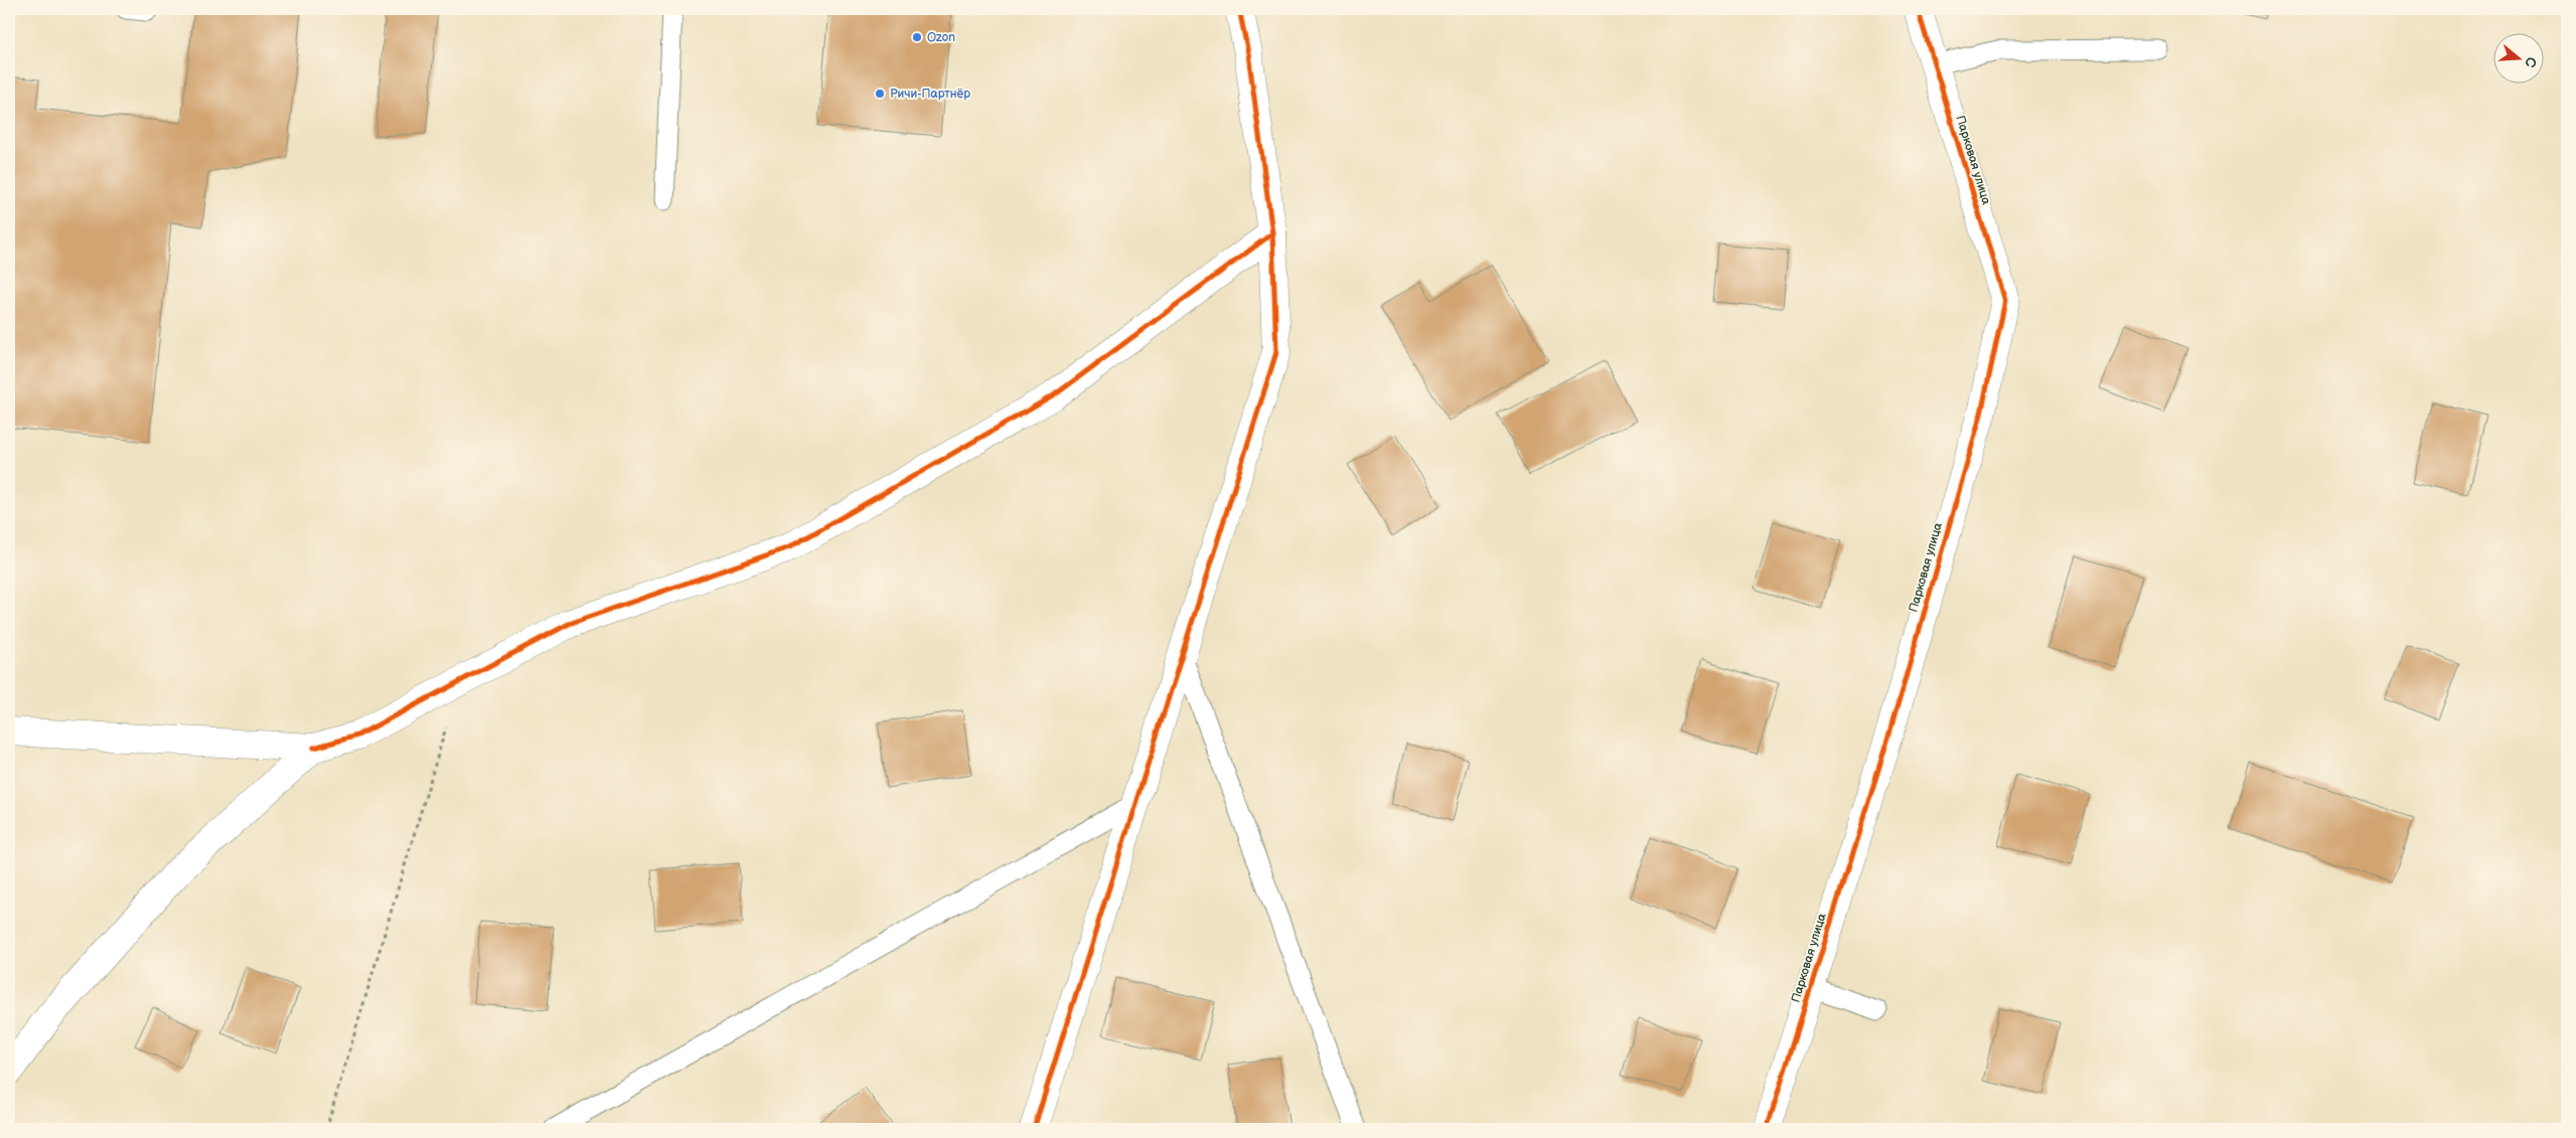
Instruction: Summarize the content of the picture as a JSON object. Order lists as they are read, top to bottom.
{
  "streets": {
    "street": ["Парковая улица"]
  },
  "places": ["Ozon", "Ричи-Партнёр"],
  "north": "right"
}
